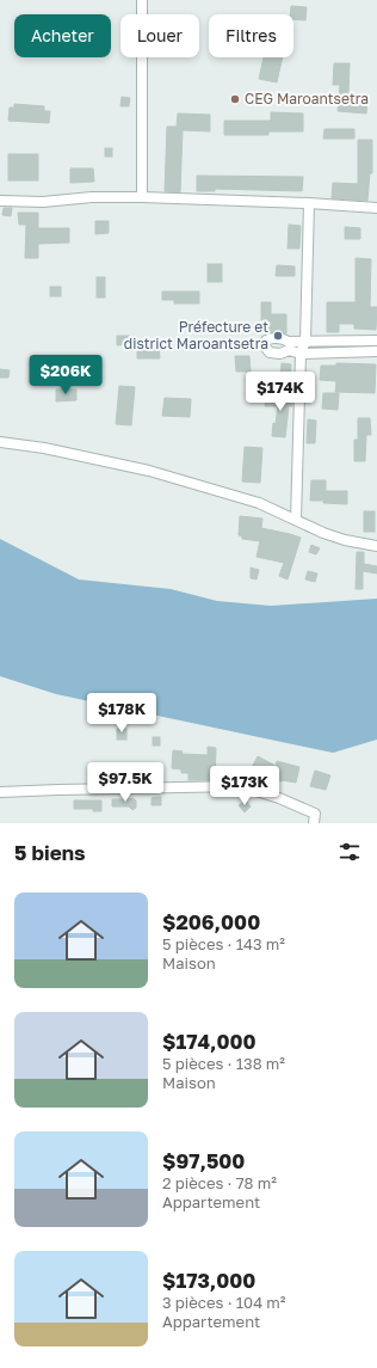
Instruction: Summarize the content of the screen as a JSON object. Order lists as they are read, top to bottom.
{
  "places": ["CEG Maroantsetra", "Préfecture et district Maroantsetra"],
  "page": {
    "chip": ["Acheter", "Louer", "Filtres"],
    "price": [
      "$206K",
      "$174K",
      "$178K",
      "$97.5K",
      "$173K"
    ],
    "heading": "5 biens",
    "list": [
      {
        "name": "$206,000",
        "note": "5 pièces · 143 m² · Maison"
      },
      {
        "name": "$174,000",
        "note": "5 pièces · 138 m² · Maison"
      },
      {
        "name": "$97,500",
        "note": "2 pièces · 78 m² · Appartement"
      },
      {
        "name": "$173,000",
        "note": "3 pièces · 104 m² · Appartement"
      }
    ]
  }
}
